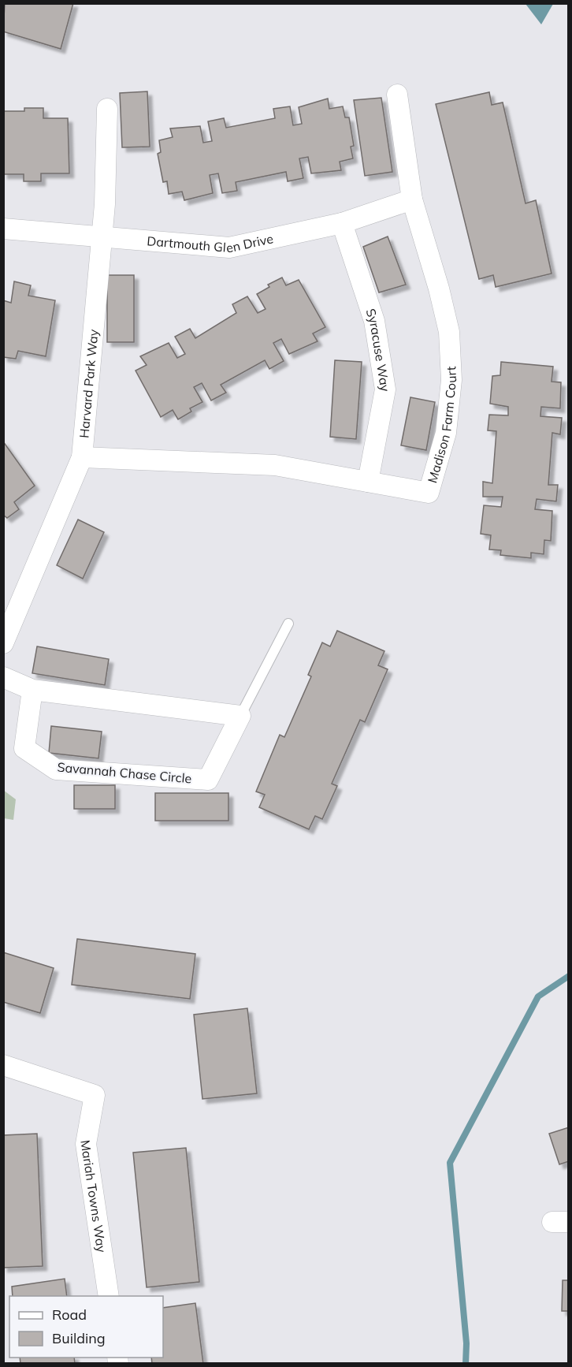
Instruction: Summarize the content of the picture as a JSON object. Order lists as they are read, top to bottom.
{
  "streets": {
    "street": [
      "Dartmouth Glen Drive",
      "Syracuse Way",
      "Harvard Park Way",
      "Madison Farm Court",
      "Savannah Chase Circle",
      "Mariah Towns Way"
    ]
  },
  "crossings": [
    ["Dartmouth Glen Drive", "Syracuse Way"],
    ["Dartmouth Glen Drive", "Harvard Park Way"],
    ["Dartmouth Glen Drive", "Madison Farm Court"],
    ["Syracuse Way", "Madison Farm Court"],
    ["Harvard Park Way", "Madison Farm Court"]
  ],
  "legend": ["Road", "Building"]
}
